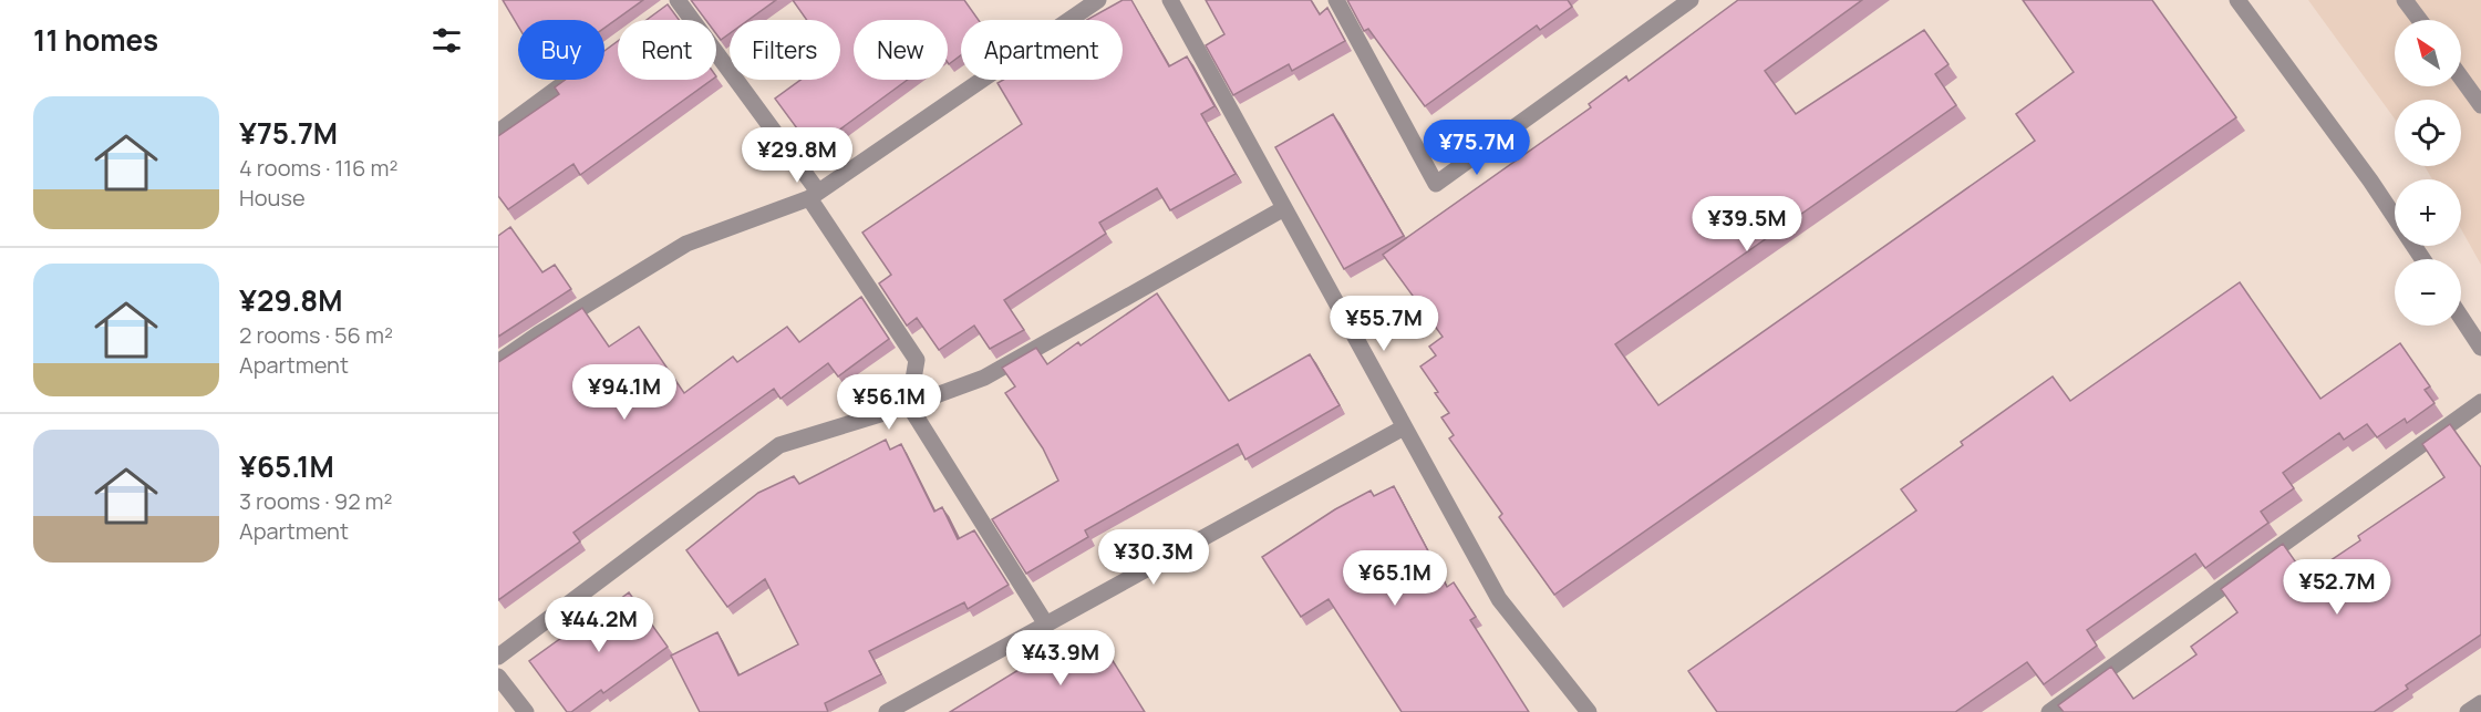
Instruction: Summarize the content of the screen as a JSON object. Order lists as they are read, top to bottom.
{
  "north": "top left",
  "page": {
    "heading": "11 homes",
    "map_buttons": ["+", "−"],
    "chip": [
      "Buy",
      "Rent",
      "Filters",
      "New",
      "Apartment"
    ],
    "list": [
      {
        "name": "¥75.7M",
        "note": "4 rooms · 116 m² · House"
      },
      {
        "name": "¥29.8M",
        "note": "2 rooms · 56 m² · Apartment"
      },
      {
        "name": "¥65.1M",
        "note": "3 rooms · 92 m² · Apartment"
      }
    ],
    "price": [
      "¥75.7M",
      "¥29.8M",
      "¥39.5M",
      "¥55.7M",
      "¥94.1M",
      "¥56.1M",
      "¥30.3M",
      "¥65.1M",
      "¥52.7M",
      "¥44.2M",
      "¥43.9M"
    ]
  }
}
